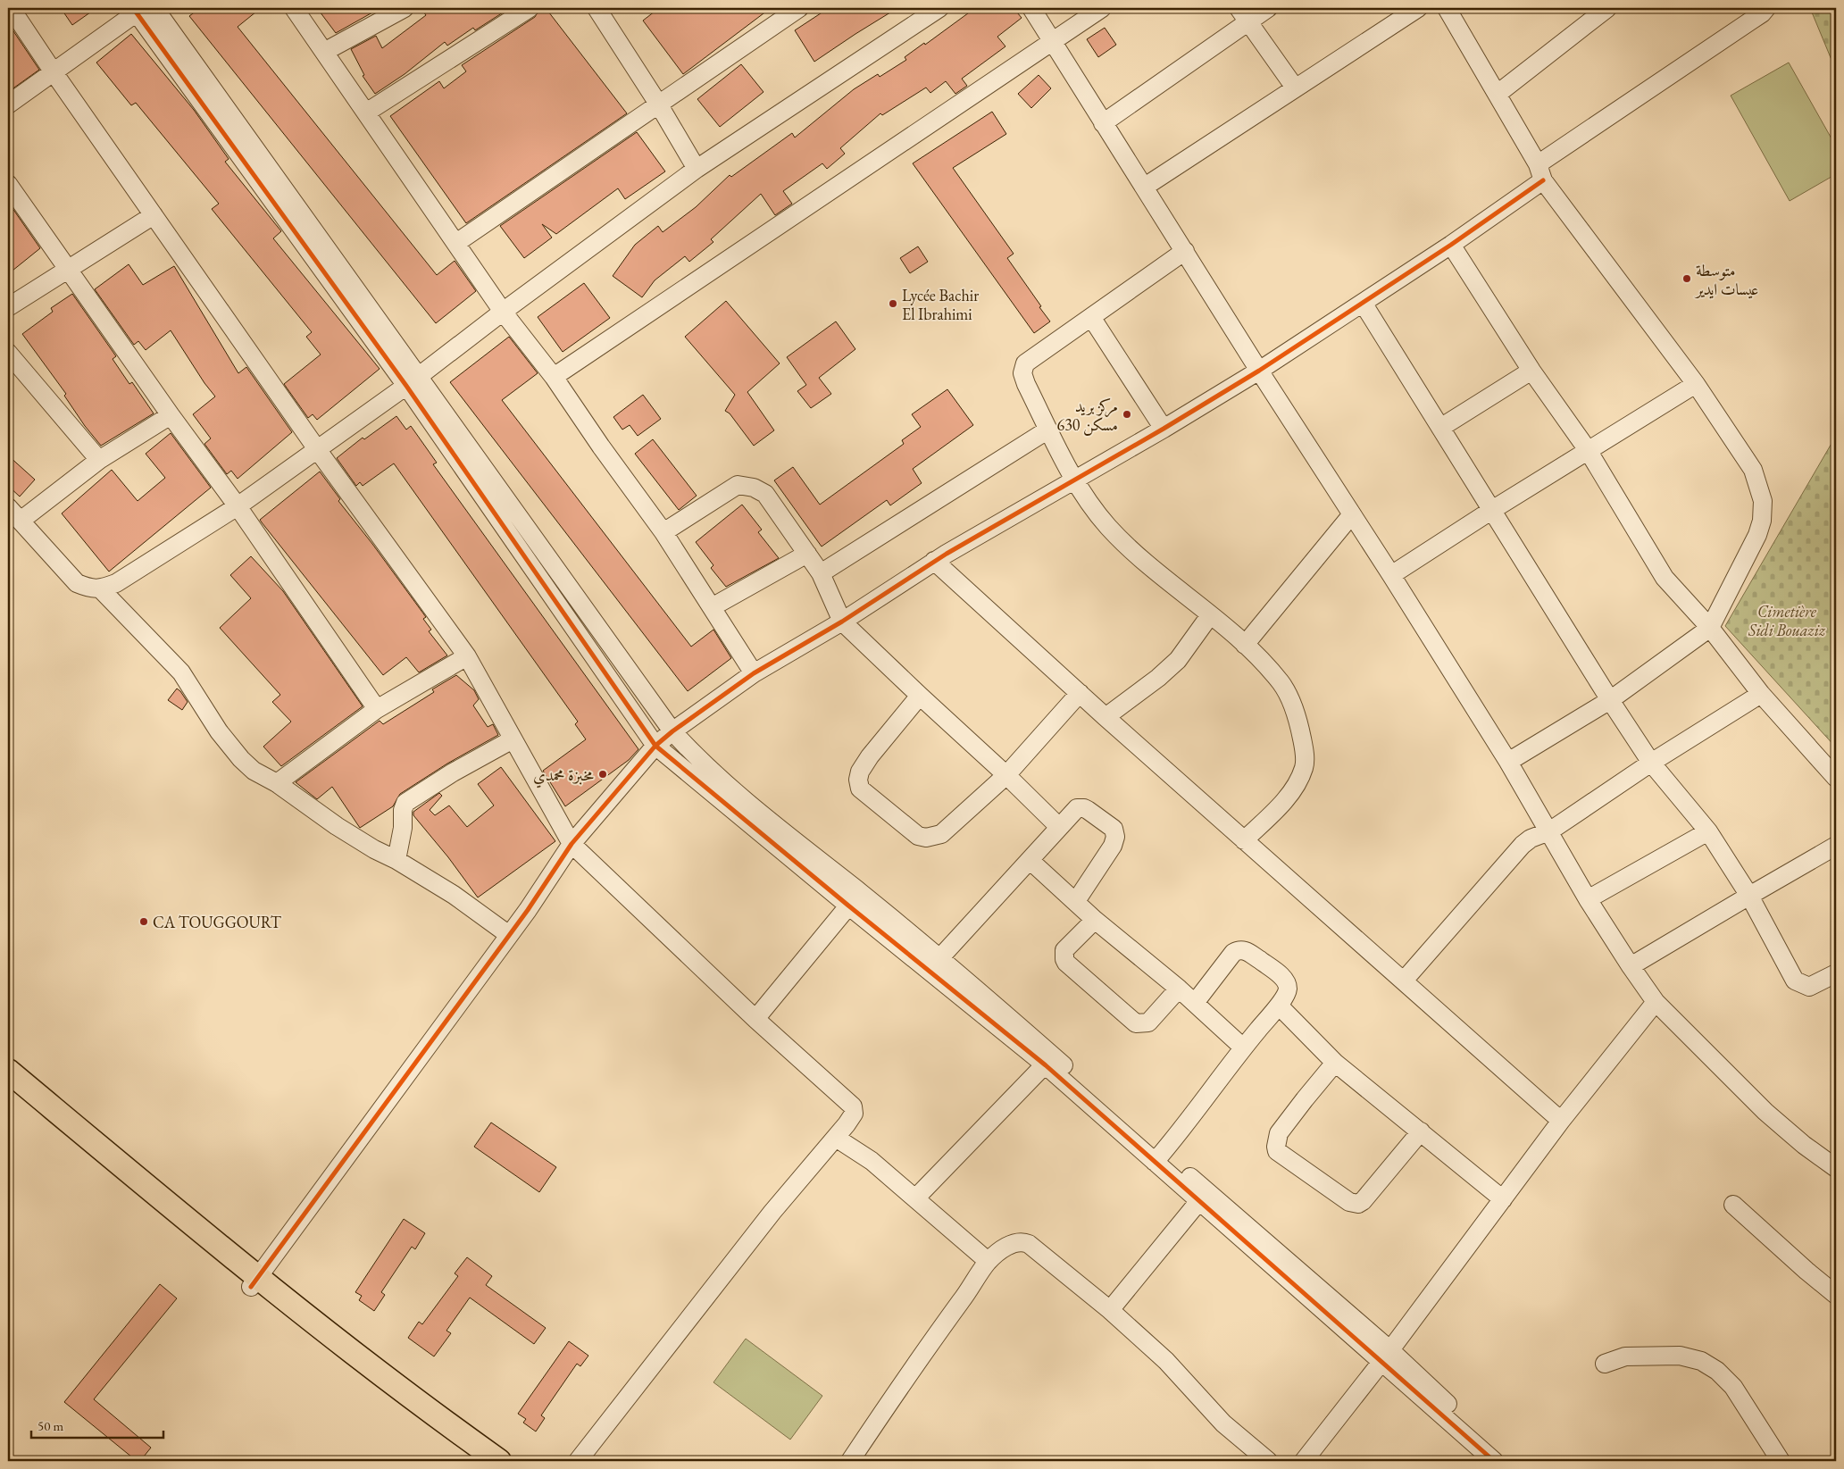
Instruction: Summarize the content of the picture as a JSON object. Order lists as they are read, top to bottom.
{
  "parks": ["Cimetière Sidi Bouaziz"],
  "places": [
    "متوسطة عيسات ايدير",
    "Lycée Bachir El Ibrahimi",
    "مركز بريد 630 مسكن",
    "مخبزة محمدي",
    "CA TOUGGOURT"
  ],
  "scale_bar": "50 m"
}
